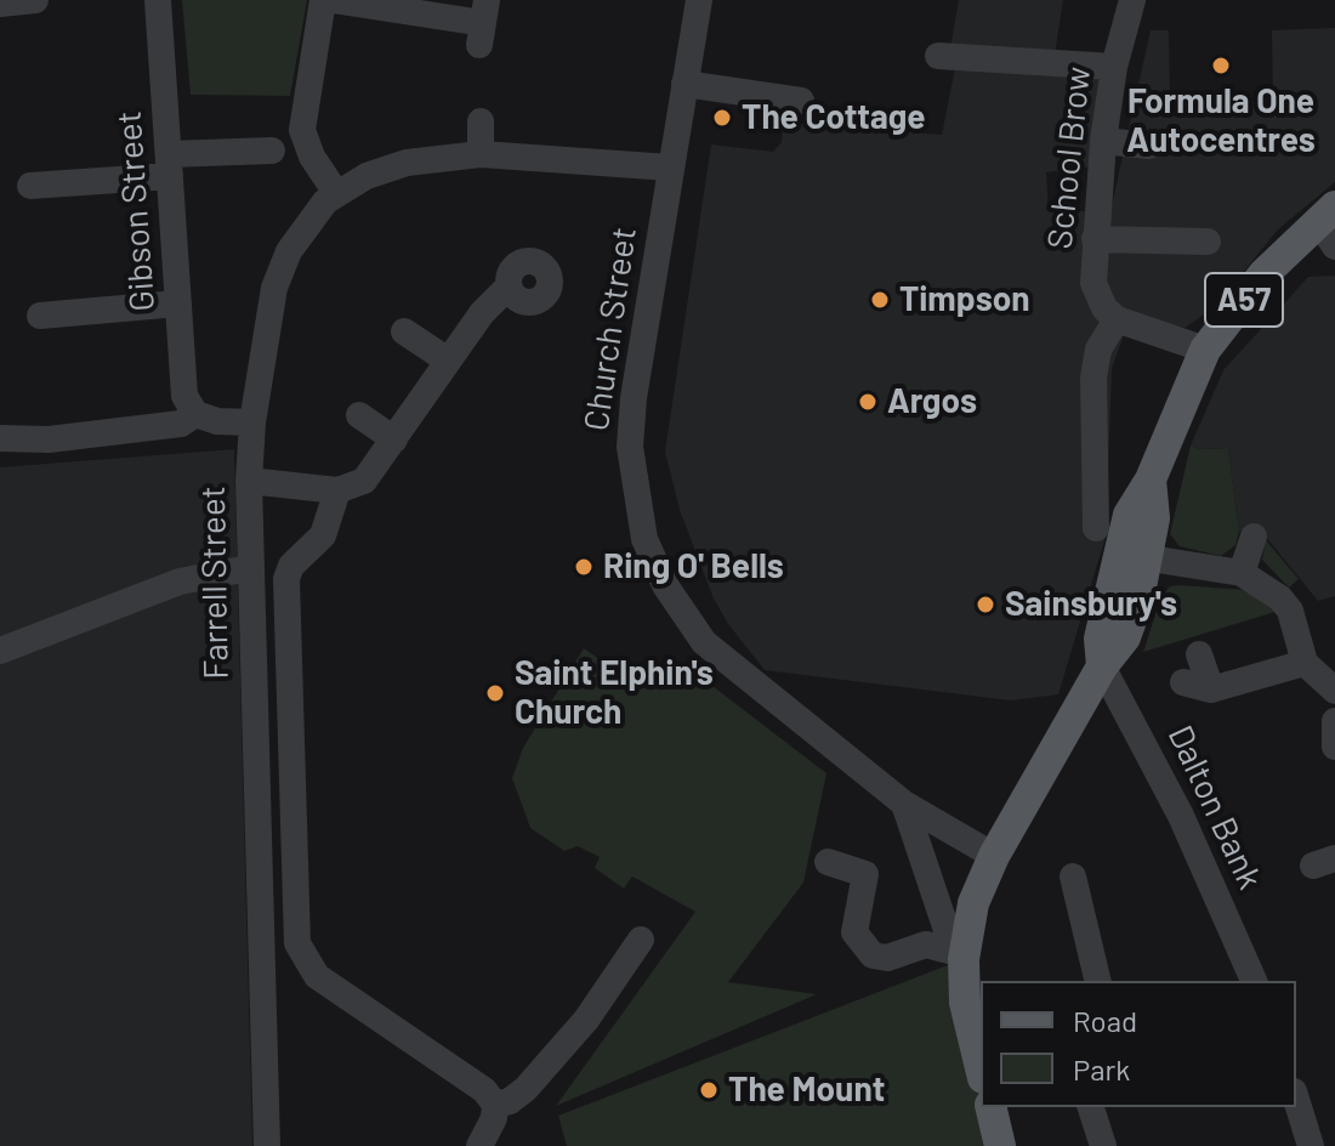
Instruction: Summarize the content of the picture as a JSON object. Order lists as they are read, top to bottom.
{
  "streets": {
    "main road": ["A57"],
    "street": [
      "School Brow",
      "Gibson Street",
      "Church Street",
      "Farrell Street",
      "Dalton Bank"
    ]
  },
  "crossings": [
    ["A57", "Church Street"],
    ["A57", "Dalton Bank"],
    ["Church Street", "Farrell Street"]
  ],
  "places": [
    "Formula One Autocentres",
    "The Cottage",
    "Timpson",
    "Argos",
    "Ring O' Bells",
    "Sainsbury's",
    "Saint Elphin's Church",
    "The Mount"
  ],
  "legend": ["Road", "Park"]
}
